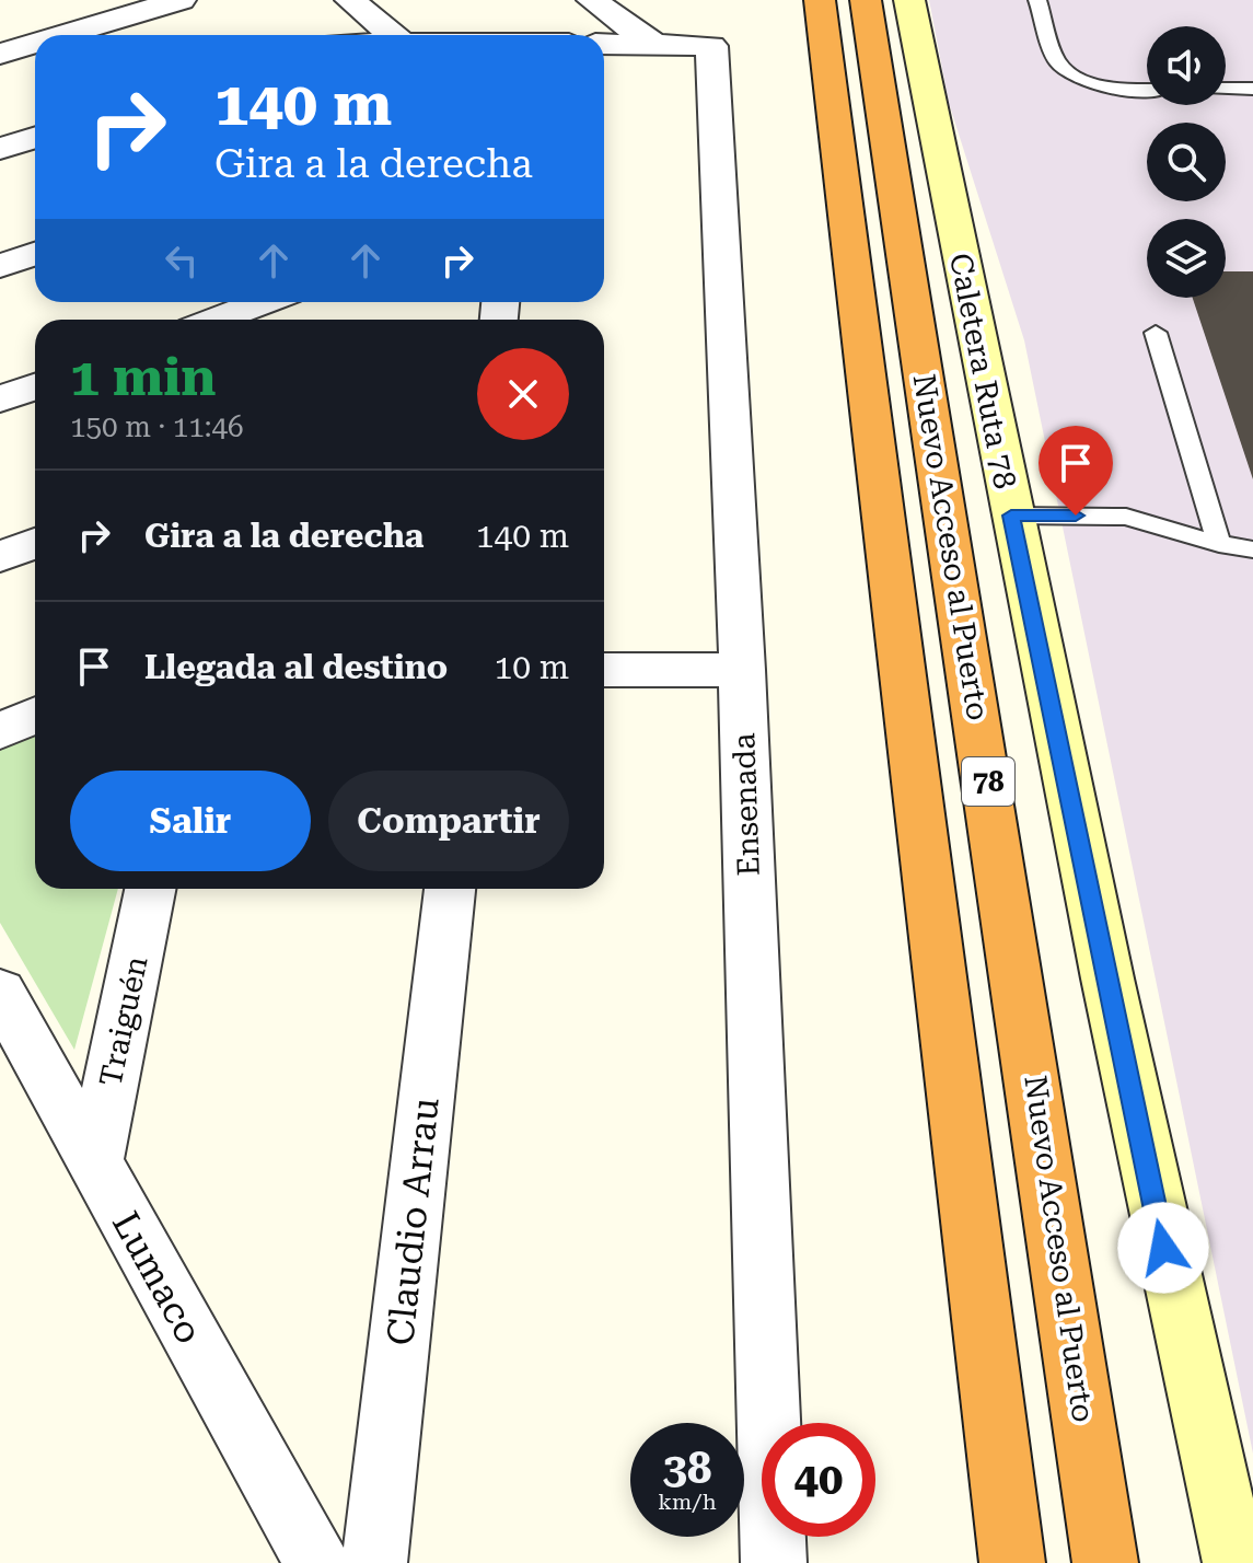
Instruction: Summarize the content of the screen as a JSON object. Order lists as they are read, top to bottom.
{
  "streets": {
    "highway": ["Nuevo Acceso al Puerto", "78"],
    "street": [
      "Caletera Ruta 78",
      "Ensenada",
      "Traiguén",
      "Claudio Arrau",
      "Lumaco"
    ]
  },
  "crossings": [
    ["Traiguén", "Lumaco"]
  ],
  "page": {
    "turn": ["140 m", "Gira a la derecha"],
    "heading": ["1 min", "150 m · 11:46"],
    "list": [
      {
        "name": "Gira a la derecha",
        "value": "140 m"
      },
      {
        "name": "Llegada al destino",
        "value": "10 m"
      }
    ],
    "buttons": ["Salir", "Compartir"],
    "speed": "38 km/h",
    "limit": "40"
  }
}
